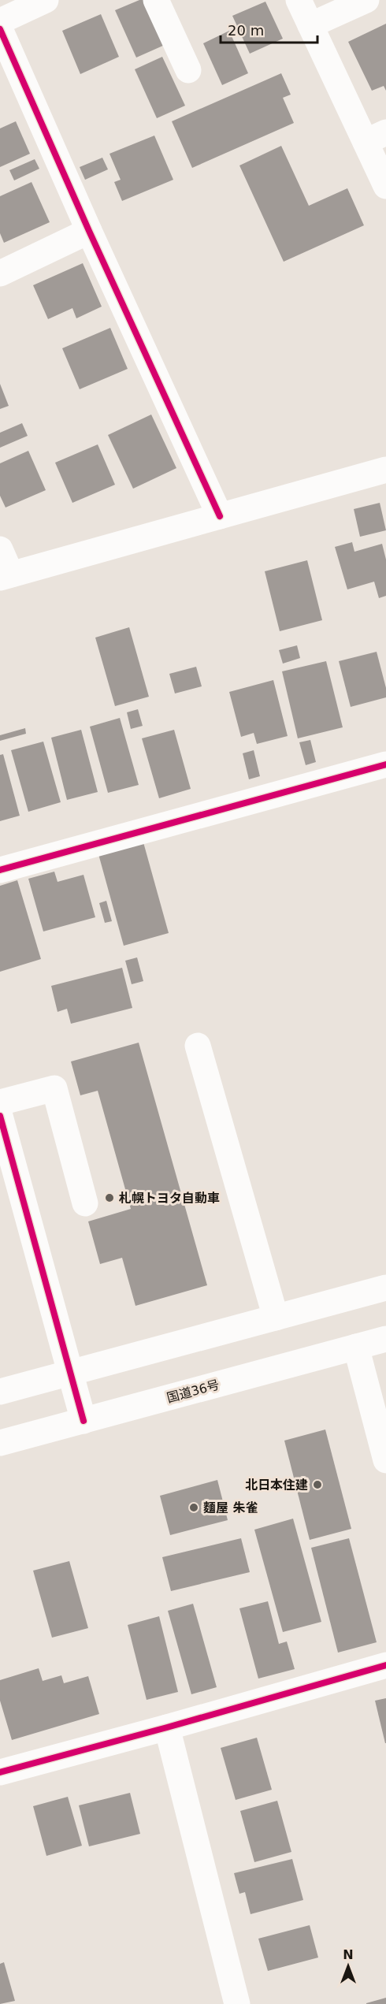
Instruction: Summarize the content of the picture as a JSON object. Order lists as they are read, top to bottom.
{
  "streets": {
    "main road": ["国道36号"]
  },
  "places": ["札幌トヨタ自動車", "北日本住建", "麵屋 朱雀"],
  "scale_bar": "20 m",
  "north": "top"
}
